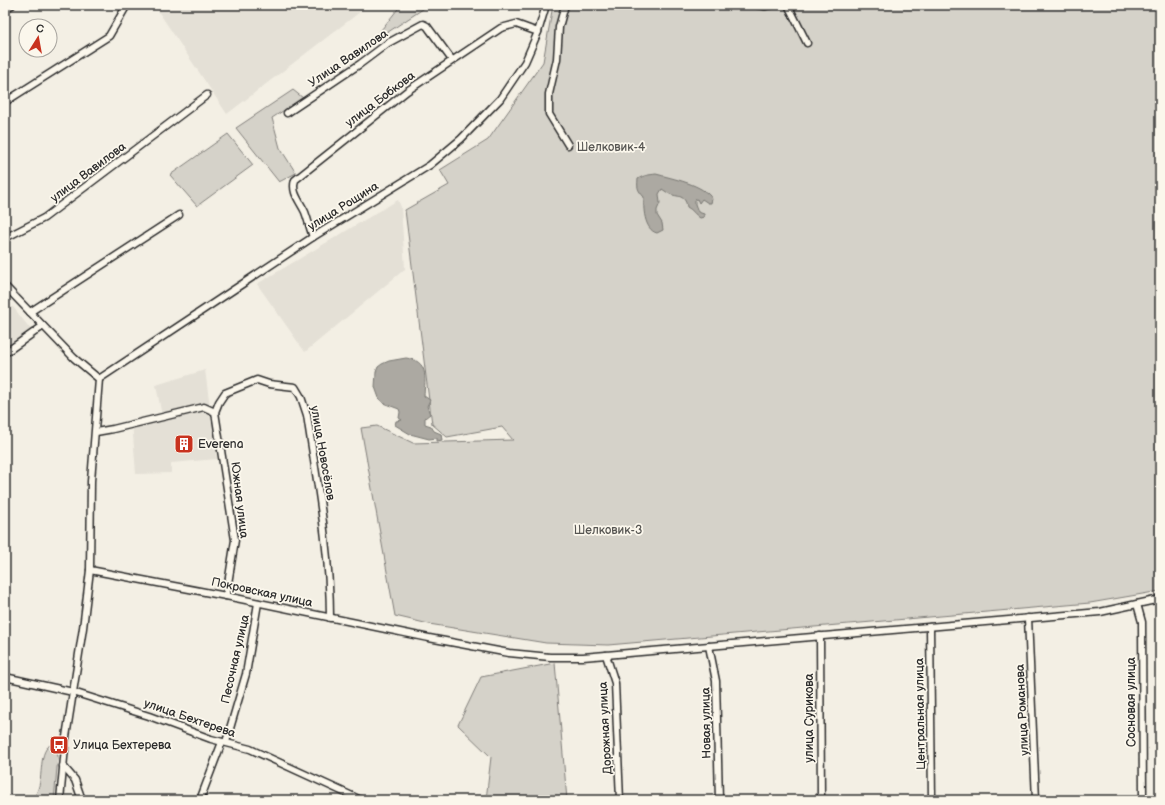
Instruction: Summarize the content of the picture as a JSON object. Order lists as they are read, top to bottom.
{
  "streets": {
    "street": [
      "Улица Вавилова",
      "улица Бобкова",
      "улица Вавилова",
      "улица Рощина",
      "улица Новосёлов",
      "Южная улица",
      "Покровская улица",
      "Песочная улица",
      "Сосновая улица",
      "улица Романова",
      "Центральная улица",
      "улица Бехтерева",
      "улица Сурикова",
      "Новая улица",
      "Дорожная улица"
    ]
  },
  "crossings": [
    ["Улица Вавилова", "улица Бобкова"],
    ["улица Бобкова", "улица Рощина"],
    ["улица Новосёлов", "Южная улица"],
    ["улица Новосёлов", "Покровская улица"],
    ["Южная улица", "Покровская улица"],
    ["Покровская улица", "Песочная улица"],
    ["Покровская улица", "Сосновая улица"],
    ["Покровская улица", "улица Романова"],
    ["Покровская улица", "Центральная улица"],
    ["Покровская улица", "улица Сурикова"],
    ["Покровская улица", "Новая улица"],
    ["Покровская улица", "Дорожная улица"],
    ["Песочная улица", "улица Бехтерева"]
  ],
  "parks": ["Шелковик-4", "Шелковик-3"],
  "places": {
    "building": ["Everena"],
    "bus stop": ["Улица Бехтерева"]
  },
  "north": "top"
}
